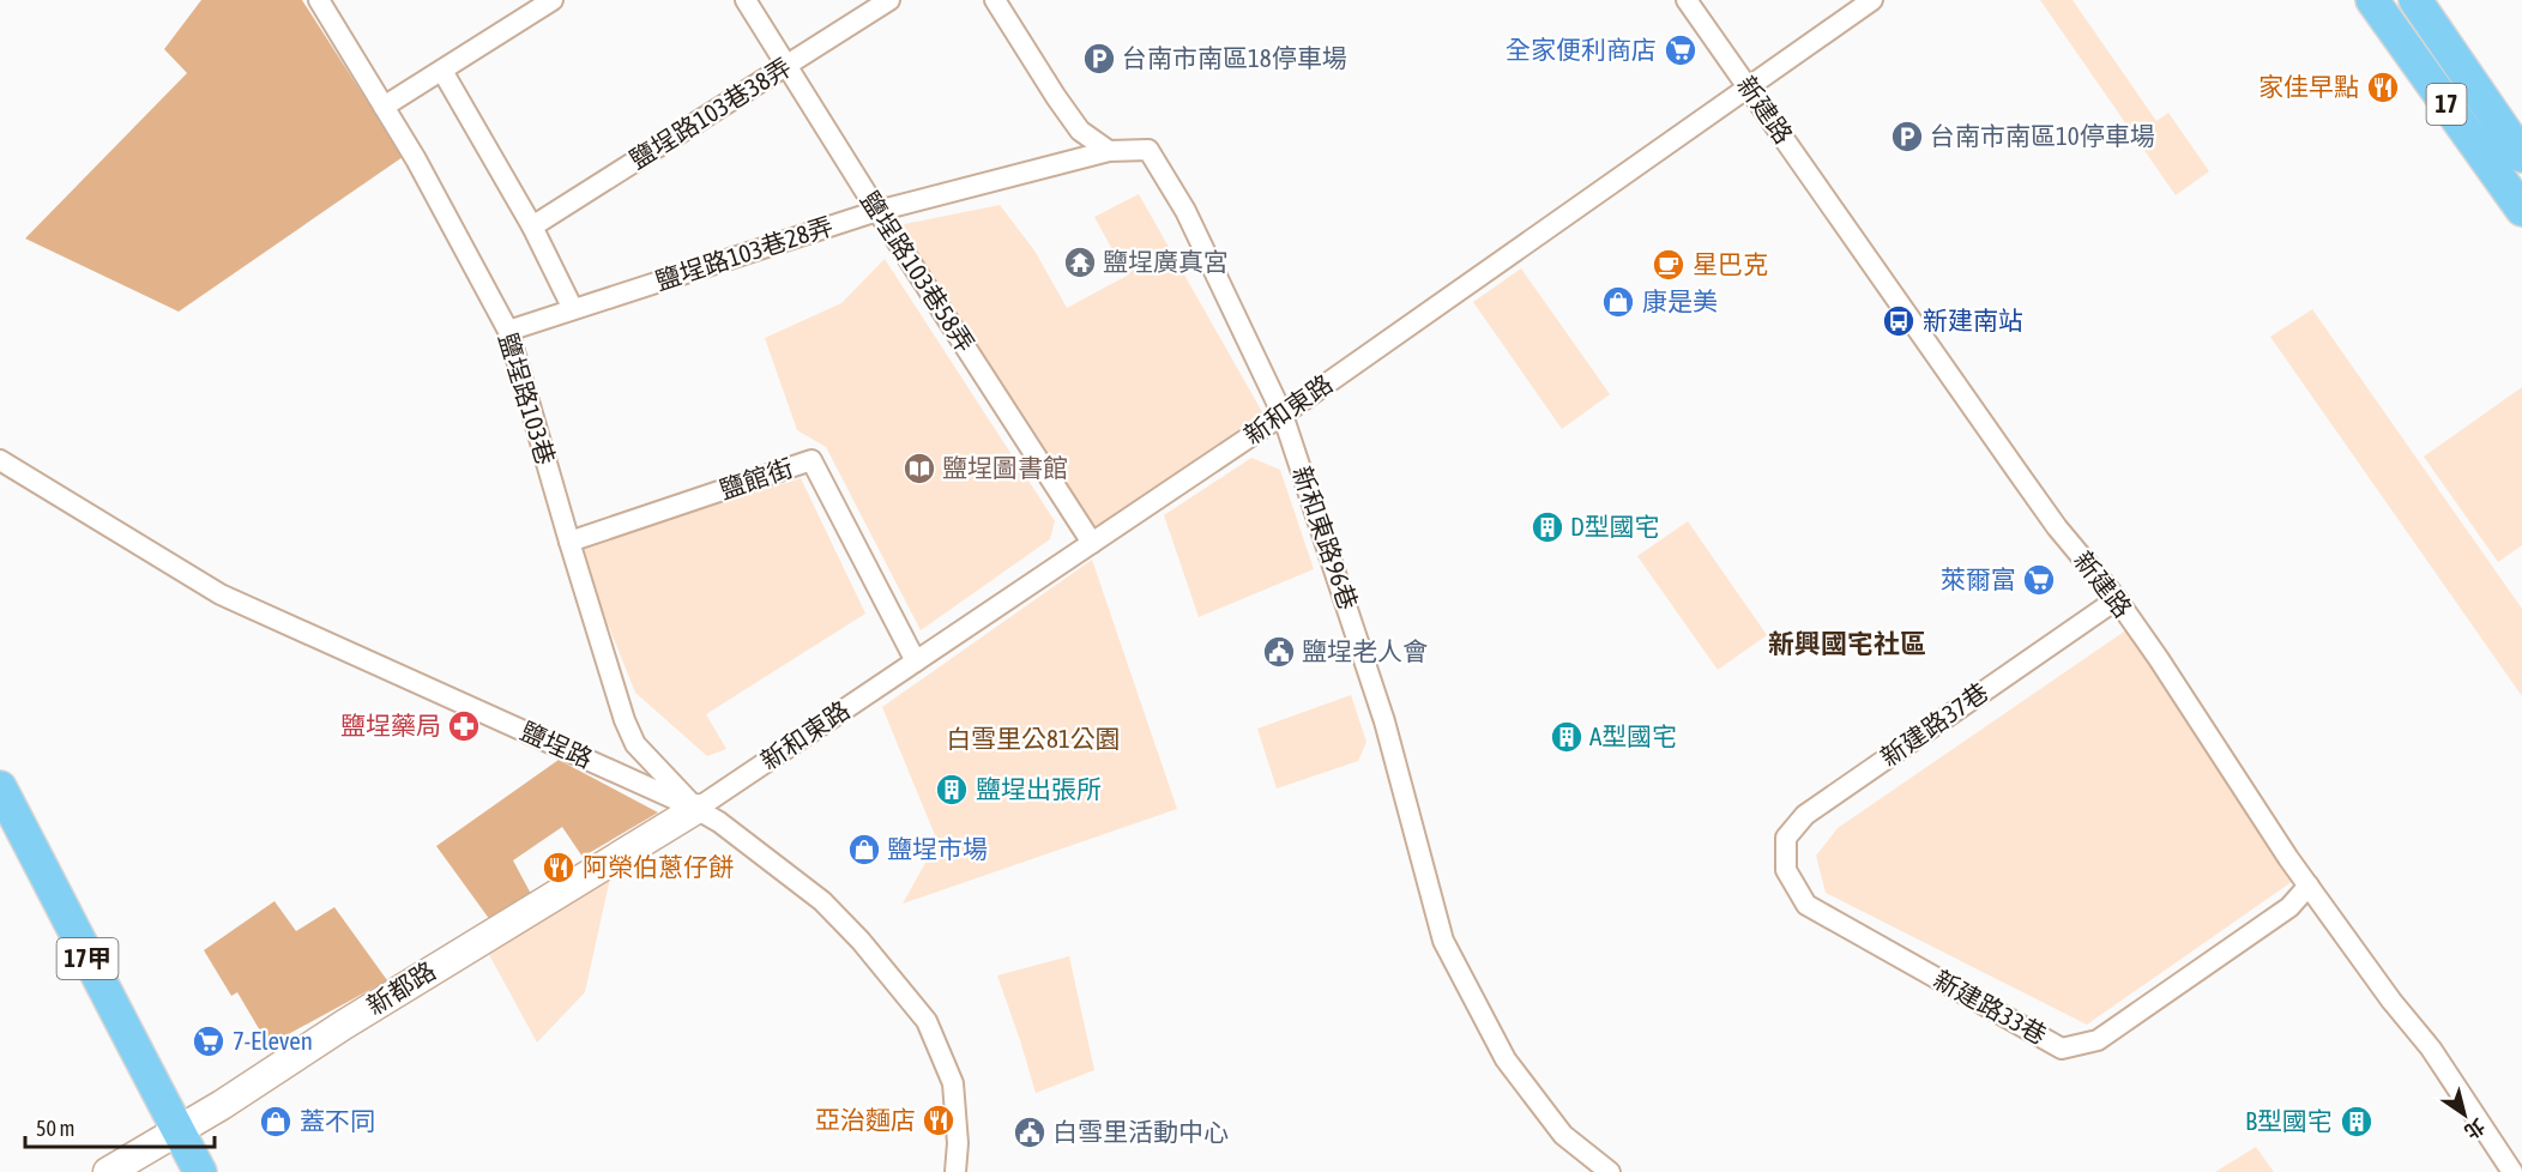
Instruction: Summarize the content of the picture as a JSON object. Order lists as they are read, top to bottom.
{
  "streets": {
    "main road": ["17", "17甲"],
    "street": [
      "新建路",
      "鹽埕路103巷38弄",
      "鹽埕路103巷28弄",
      "鹽埕路103巷58弄",
      "鹽埕路103巷",
      "新和東路",
      "鹽館街",
      "新和東路96巷",
      "新建路37巷",
      "鹽埕路",
      "新都路",
      "新建路33巷"
    ]
  },
  "crossings": [
    ["新建路", "新和東路"],
    ["新建路", "新建路37巷"],
    ["新建路", "新建路33巷"],
    ["鹽埕路103巷38弄", "鹽埕路103巷58弄"],
    ["鹽埕路103巷28弄", "鹽埕路103巷58弄"],
    ["鹽埕路103巷28弄", "鹽埕路103巷"],
    ["鹽埕路103巷28弄", "新和東路96巷"],
    ["鹽埕路103巷58弄", "新和東路"],
    ["鹽埕路103巷", "新和東路"],
    ["鹽埕路103巷", "鹽館街"],
    ["鹽埕路103巷", "鹽埕路"],
    ["鹽埕路103巷", "新都路"],
    ["新和東路", "鹽館街"],
    ["新和東路", "新和東路96巷"],
    ["新和東路", "鹽埕路"],
    ["新和東路", "新都路"],
    ["新建路37巷", "新建路33巷"],
    ["鹽埕路", "新都路"],
    ["17甲", "新都路"]
  ],
  "districts": ["新興國宅社區"],
  "parks": ["白雪里公81公園"],
  "places": {
    "supermarket": ["全家便利商店", "萊爾富", "7-Eleven"],
    "parking": ["台南市南區18停車場", "台南市南區10停車場"],
    "restaurant": ["家佳早點", "阿榮伯蔥仔餅", "亞治麵店"],
    "temple": ["鹽埕廣真宮"],
    "cafe": ["星巴克"],
    "shop": ["康是美", "鹽埕市場", "蓋不同"],
    "bus stop": ["新建南站"],
    "library": ["鹽埕圖書館"],
    "building": [
      "D型國宅",
      "A型國宅",
      "鹽埕出張所",
      "B型國宅"
    ],
    "public building": ["鹽埕老人會", "白雪里活動中心"],
    "pharmacy": ["鹽埕藥局"]
  },
  "scale_bar": "50 m",
  "north": "bottom right"
}
